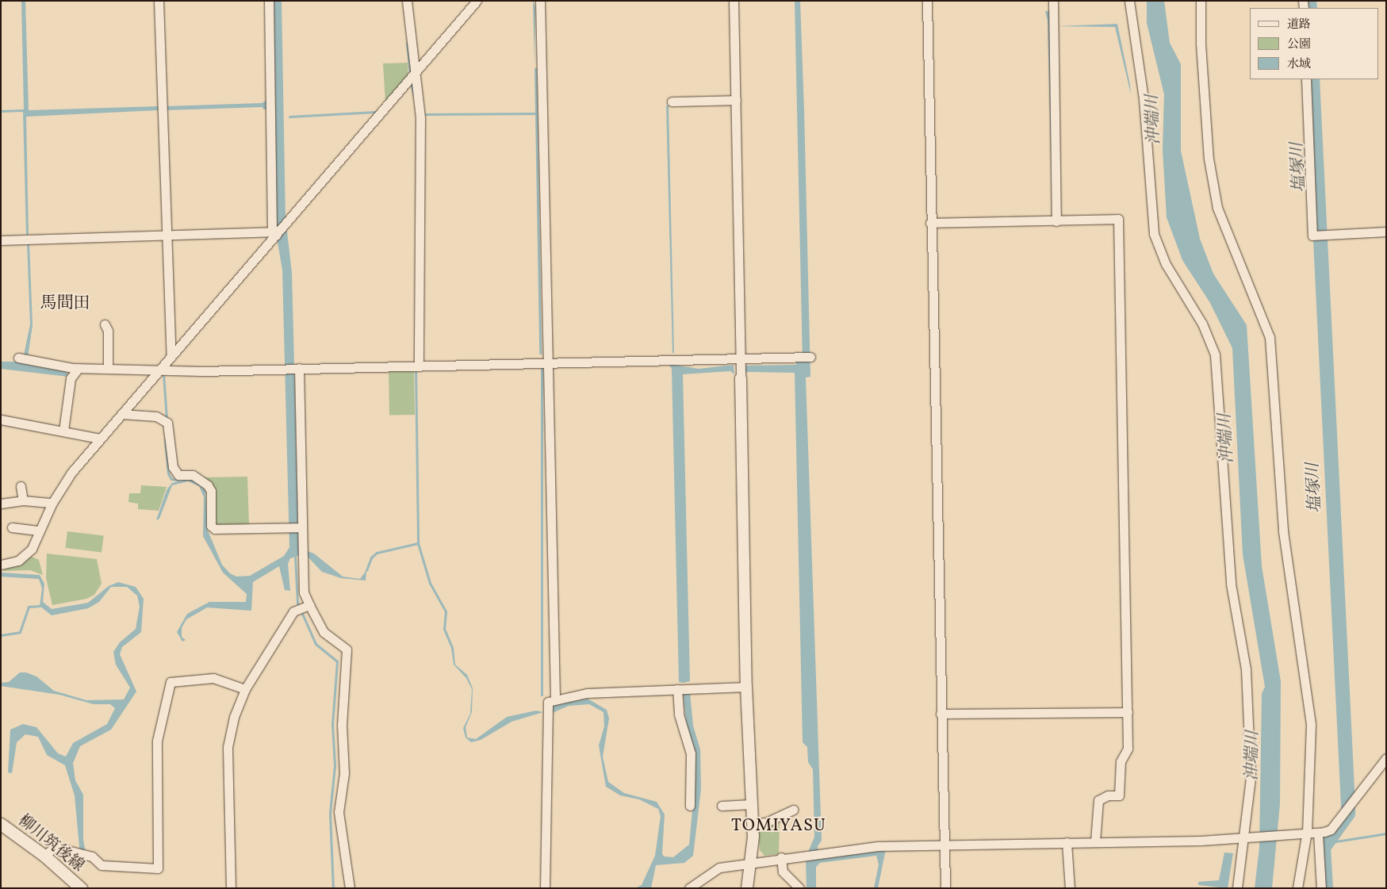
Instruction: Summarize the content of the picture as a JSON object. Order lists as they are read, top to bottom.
{
  "streets": {
    "main road": ["柳川筑後線"]
  },
  "districts": ["馬間田", "TOMIYASU"],
  "water": ["沖端川", "塩塚川"],
  "legend": ["道路", "公園", "水域"]
}
